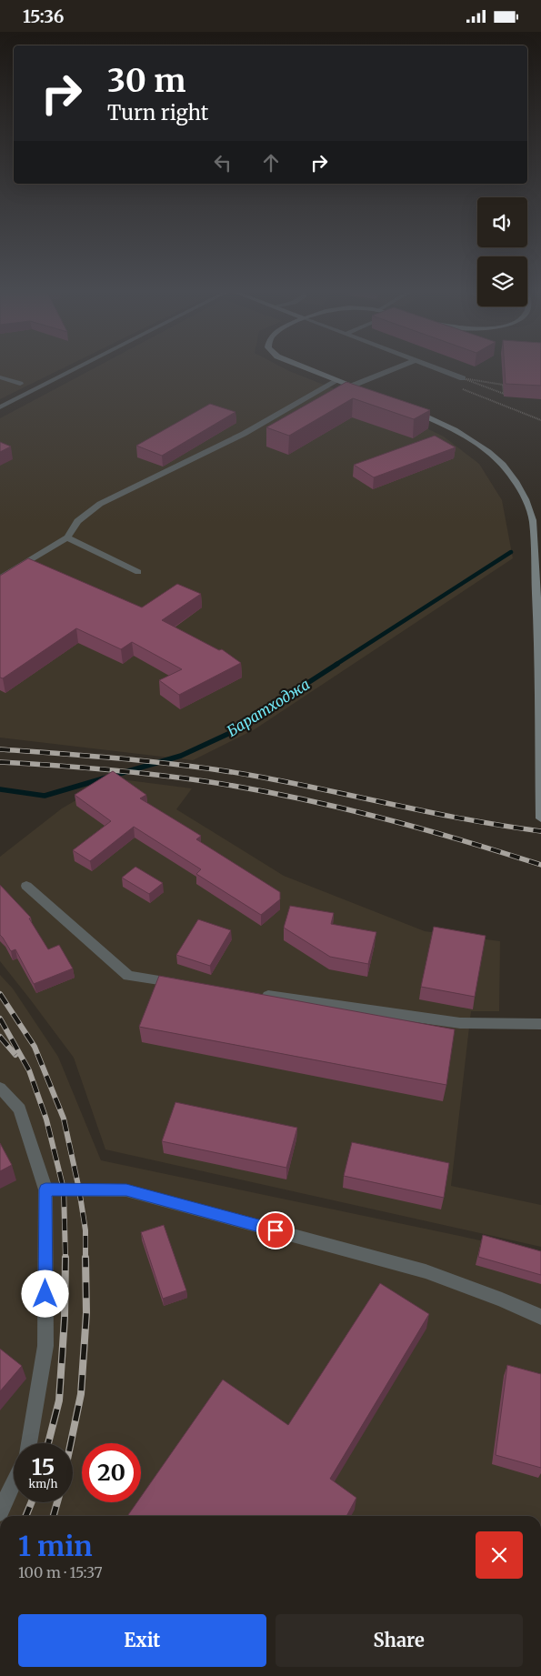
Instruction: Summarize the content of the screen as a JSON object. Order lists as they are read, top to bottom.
{
  "water": ["Баратходжа"],
  "page": {
    "status": "15:36",
    "turn": ["30 m", "Turn right"],
    "speed": "15 km/h",
    "limit": "20",
    "heading": ["1 min", "100 m · 15:37"],
    "buttons": ["Exit", "Share"]
  }
}
